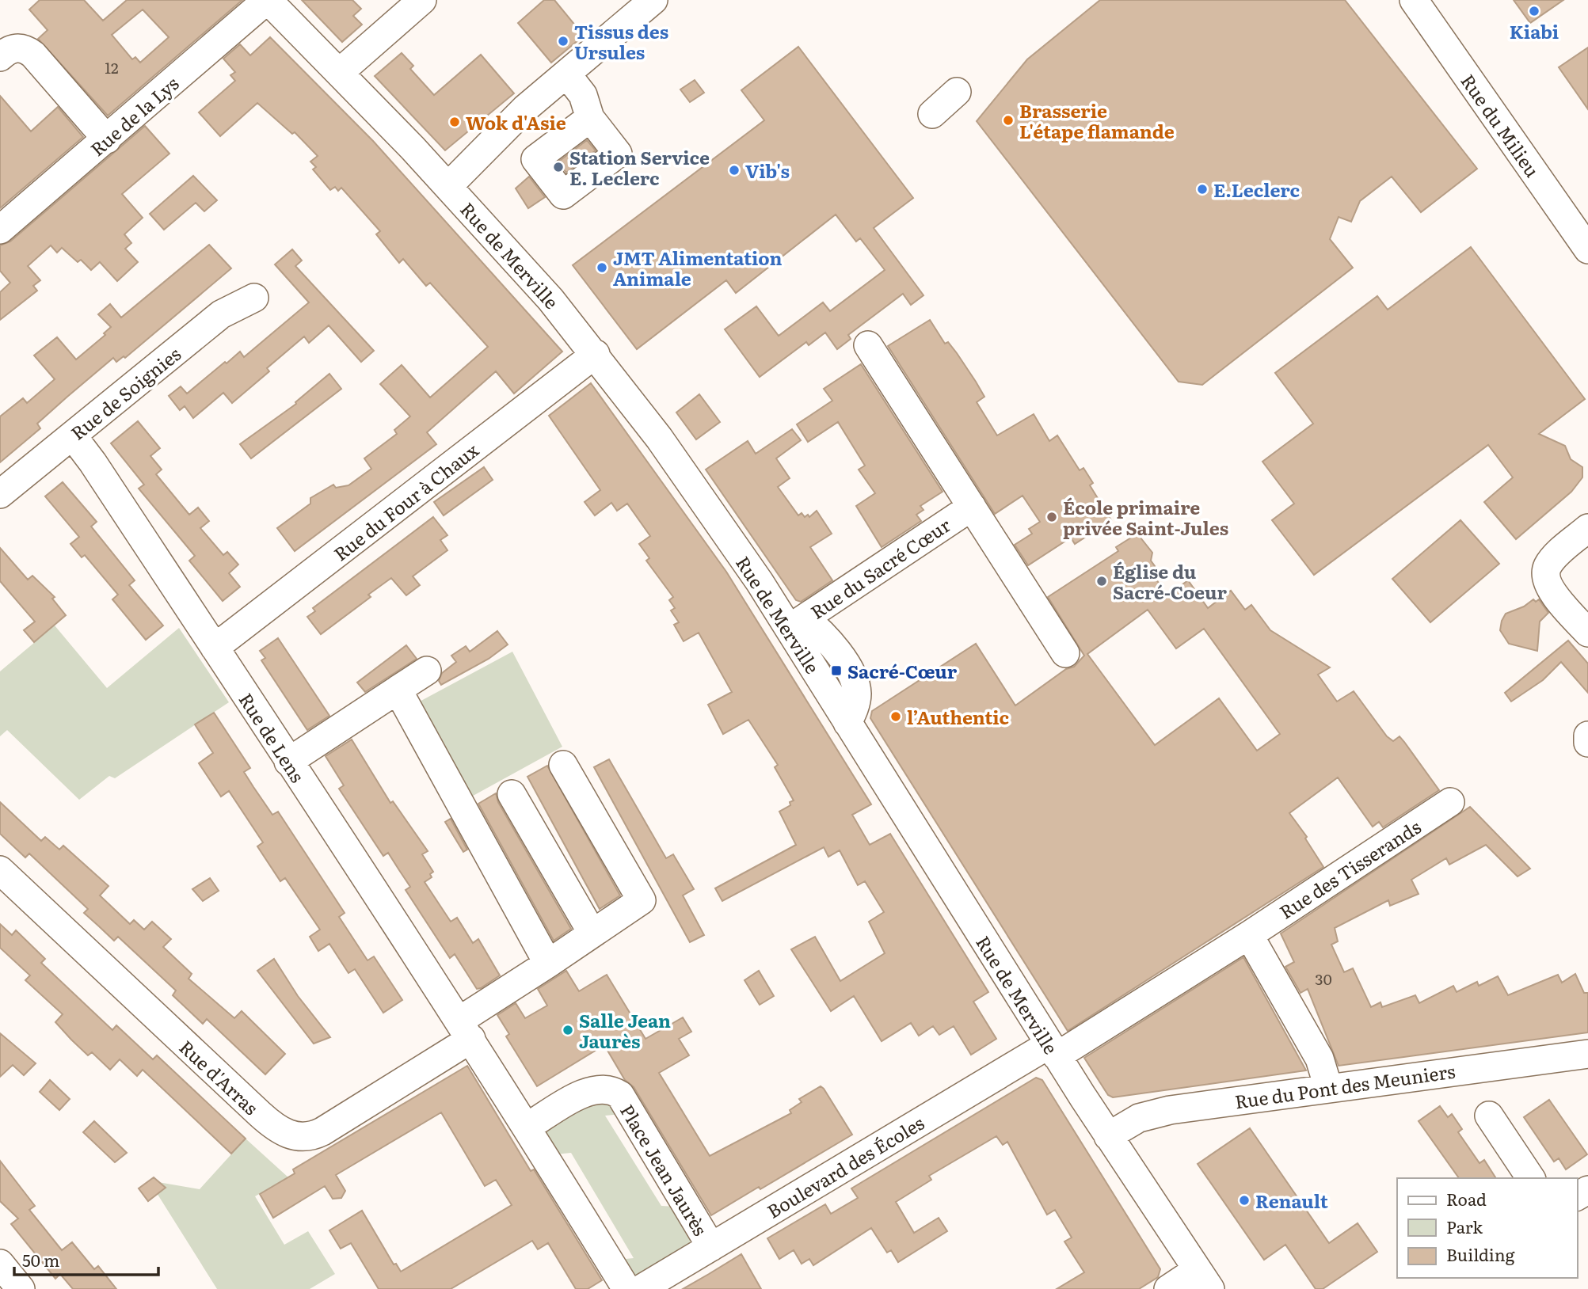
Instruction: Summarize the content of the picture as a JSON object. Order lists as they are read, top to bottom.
{
  "streets": {
    "street": [
      "Rue de la Lys",
      "Rue du Milieu",
      "Rue de Merville",
      "Rue de Soignies",
      "Rue du Four à Chaux",
      "Rue du Sacré Cœur",
      "Rue de Lens",
      "Rue des Tisserands",
      "Rue d'Arras",
      "Rue du Pont des Meuniers",
      "Boulevard des Écoles",
      "Place Jean Jaurès"
    ]
  },
  "crossings": [
    ["Rue de la Lys", "Rue de Merville"],
    ["Rue de Merville", "Rue du Four à Chaux"],
    ["Rue de Merville", "Rue du Sacré Cœur"],
    ["Rue de Merville", "Rue des Tisserands"],
    ["Rue de Merville", "Rue du Pont des Meuniers"],
    ["Rue de Merville", "Boulevard des Écoles"],
    ["Rue de Soignies", "Rue de Lens"],
    ["Rue du Four à Chaux", "Rue de Lens"],
    ["Rue de Lens", "Rue d'Arras"],
    ["Rue des Tisserands", "Boulevard des Écoles"],
    ["Boulevard des Écoles", "Place Jean Jaurès"]
  ],
  "places": {
    "other": [
      "Kiabi",
      "Tissus des Ursules",
      "Brasserie L'étape flamande",
      "Wok d'Asie",
      "Station Service E. Leclerc",
      "Vib's",
      "E.Leclerc",
      "JMT Alimentation Animale",
      "École primaire privée Saint-Jules",
      "Église du Sacré-Coeur",
      "l’Authentic",
      "Salle Jean Jaurès",
      "Renault"
    ],
    "transit": ["Sacré-Cœur"]
  },
  "house_numbers": ["12", "30"],
  "legend": ["Road", "Park", "Building"],
  "scale_bar": "50 m"
}
